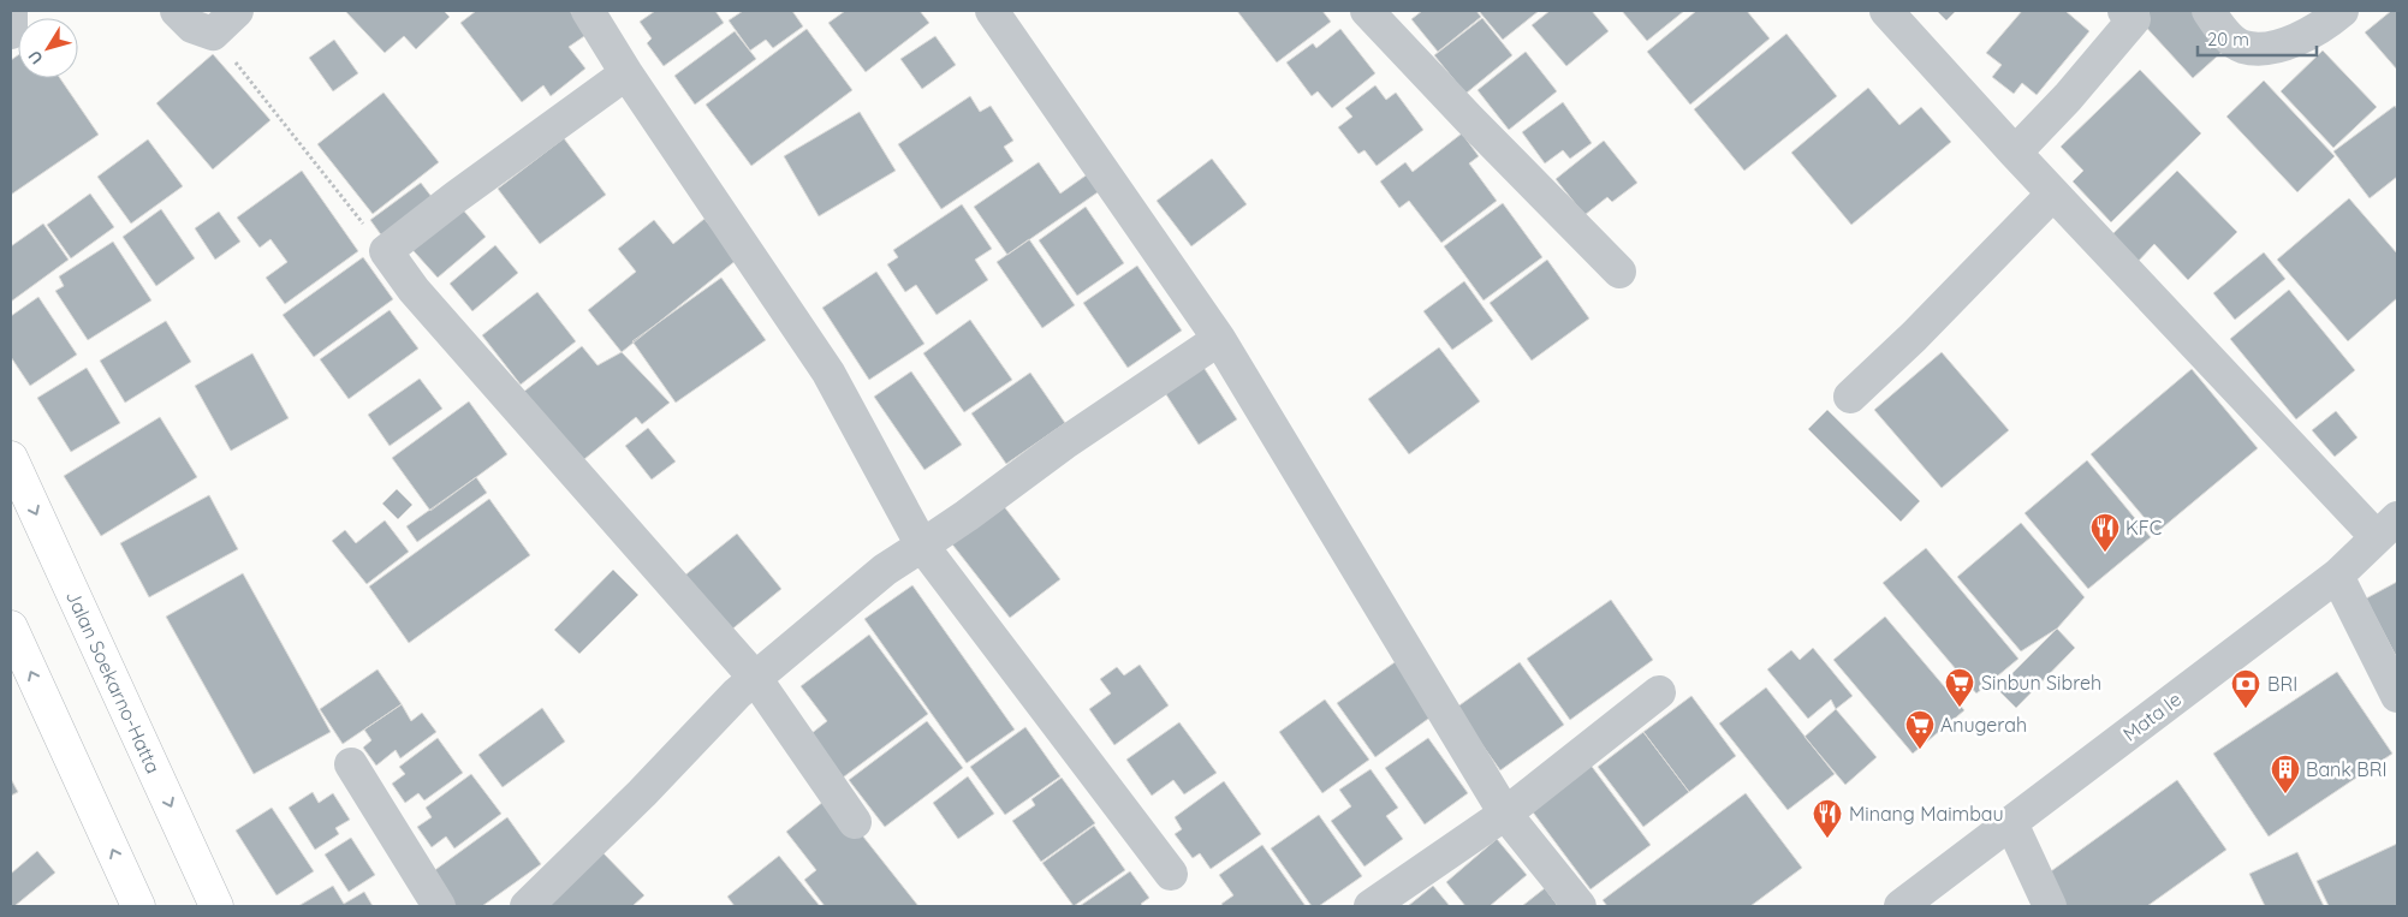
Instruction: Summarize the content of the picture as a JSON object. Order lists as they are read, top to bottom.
{
  "streets": {
    "highway": ["Jalan Soekarno-Hatta"],
    "street": ["Mata Ie"]
  },
  "places": {
    "restaurant": ["KFC", "Minang Maimbau"],
    "supermarket": ["Sinbun Sibreh", "Anugerah"],
    "bank": ["BRI"],
    "building": ["Bank BRI"]
  },
  "scale_bar": "20 m",
  "north": "bottom left"
}
